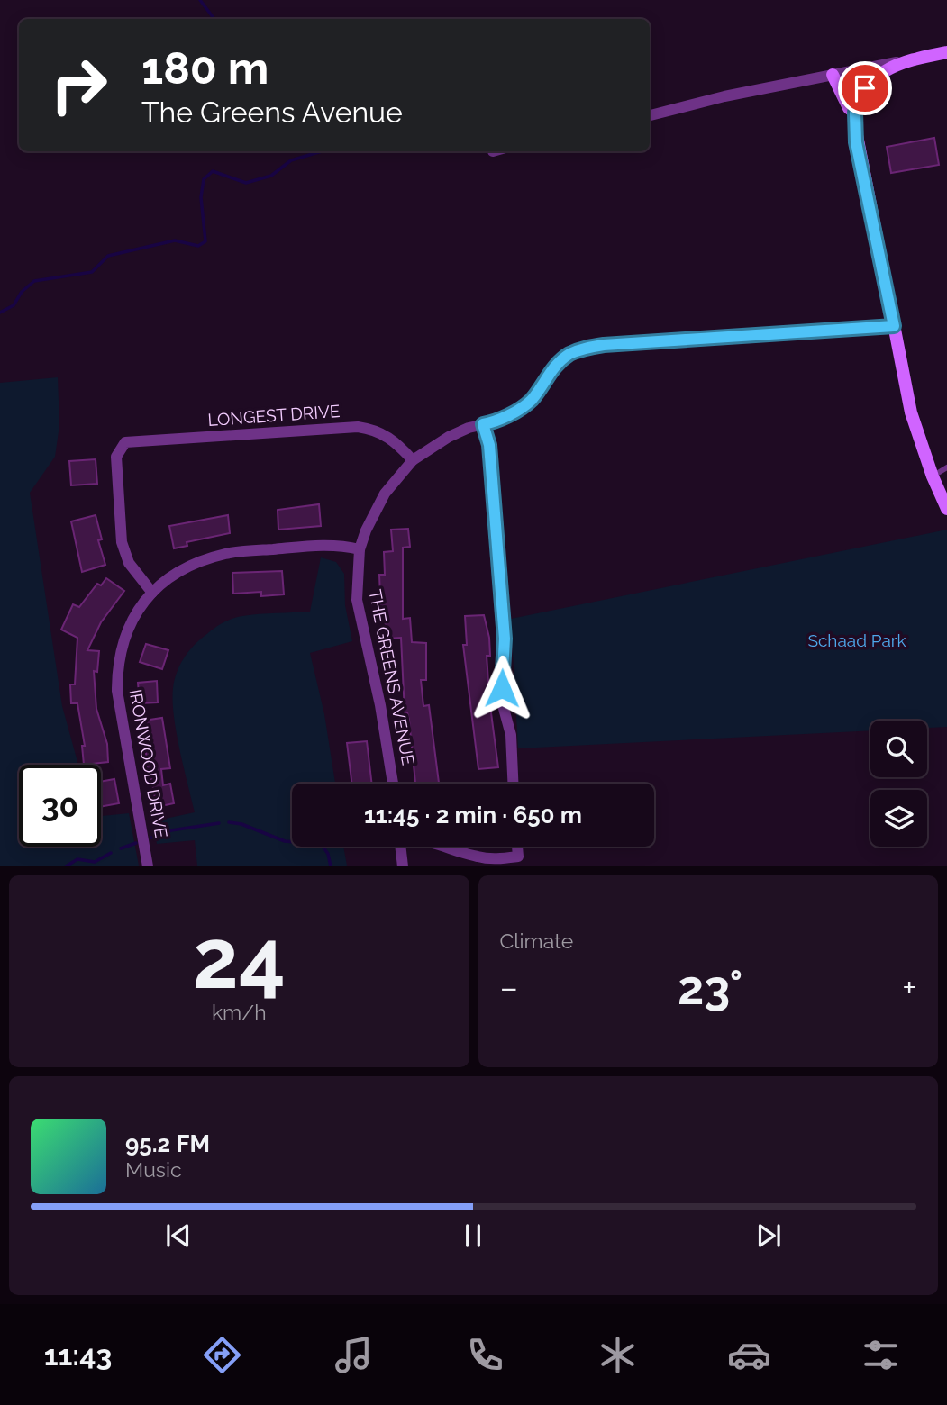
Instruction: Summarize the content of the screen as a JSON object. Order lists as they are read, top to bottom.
{
  "streets": {
    "street": ["LONGEST DRIVE", "THE GREENS AVENUE", "IRONWOOD DRIVE"]
  },
  "crossings": [
    ["LONGEST DRIVE", "THE GREENS AVENUE"],
    ["LONGEST DRIVE", "IRONWOOD DRIVE"],
    ["THE GREENS AVENUE", "IRONWOOD DRIVE"]
  ],
  "parks": ["Schaad Park"],
  "page": {
    "turn": ["180 m", "The Greens Avenue"],
    "limit": "30",
    "trip": "11:45 · 2 min · 650 m",
    "tile": [
      ["24", "km/h"],
      "Climate"
    ],
    "heat": ["−", "23°", "+"],
    "song": ["95.2 FM", "Music"],
    "tabs": "11:43"
  }
}
